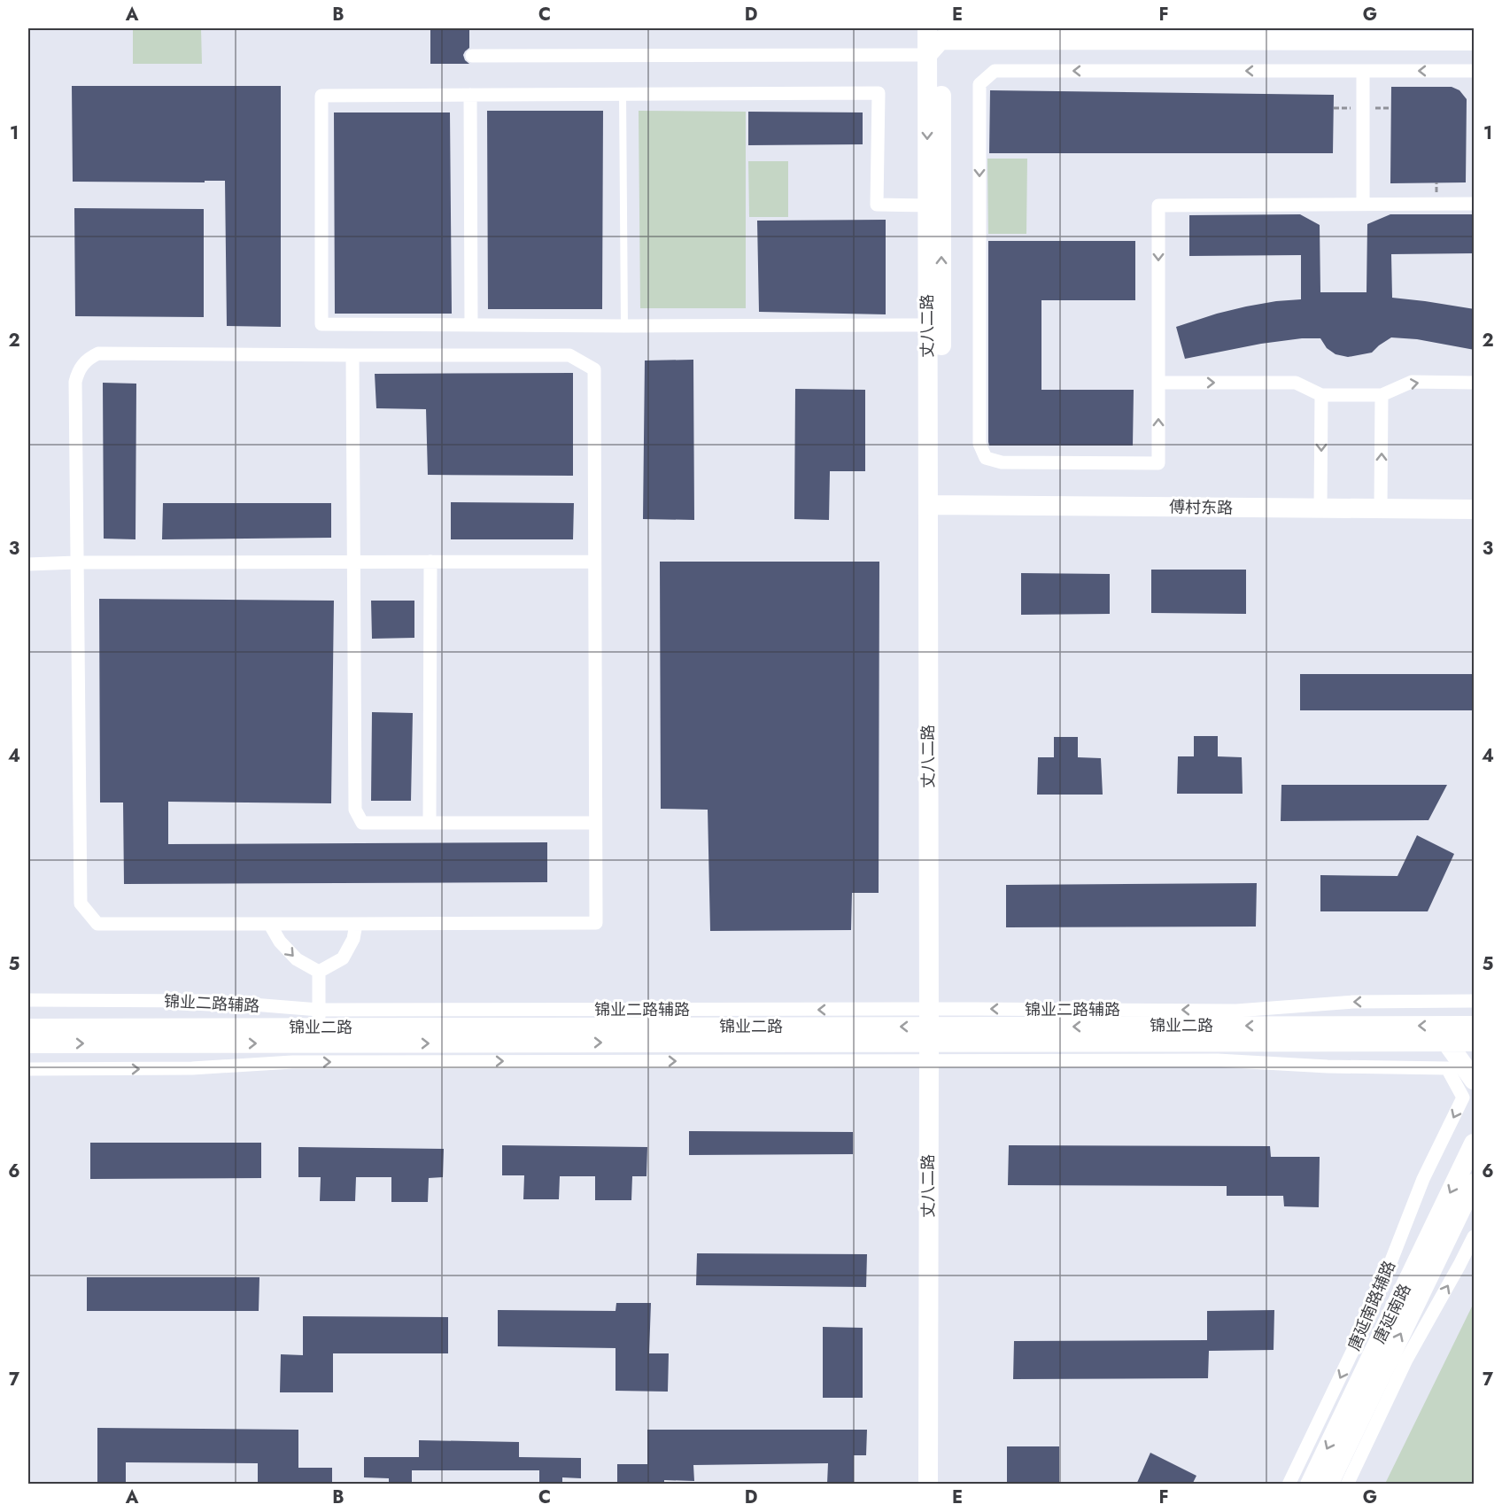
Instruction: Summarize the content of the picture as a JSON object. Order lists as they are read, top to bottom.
{
  "streets": {
    "main road": [
      "丈八二路",
      "傅村东路",
      "锦业二路",
      "唐延南路"
    ],
    "street": ["锦业二路辅路", "唐延南路辅路"]
  },
  "crossings": [
    ["丈八二路", "傅村东路"],
    ["丈八二路", "锦业二路辅路"],
    ["丈八二路", "锦业二路"],
    ["锦业二路辅路", "锦业二路"],
    ["锦业二路辅路", "唐延南路辅路"]
  ],
  "grid": {
    "columns": [
      "A",
      "B",
      "C",
      "D",
      "E",
      "F",
      "G"
    ],
    "rows": [
      "1",
      "2",
      "3",
      "4",
      "5",
      "6",
      "7"
    ]
  }
}
